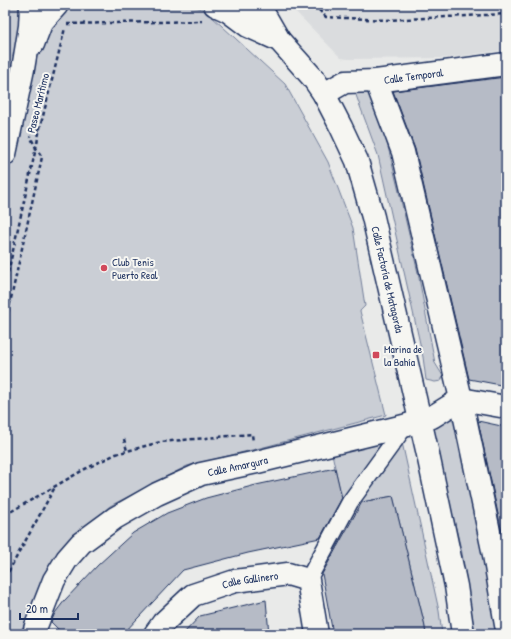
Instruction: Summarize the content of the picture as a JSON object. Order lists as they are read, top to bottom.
{
  "streets": {
    "street": [
      "Calle Temporal",
      "Calle Factoría de Matagorda",
      "Calle Amargura",
      "Calle Gallinero"
    ],
    "path": ["Paseo Marítimo"]
  },
  "crossings": [
    ["Calle Temporal", "Calle Factoría de Matagorda"],
    ["Calle Factoría de Matagorda", "Calle Amargura"]
  ],
  "places": {
    "other": ["Club Tenis Puerto Real"],
    "transit": ["Marina de la Bahía"]
  },
  "scale_bar": "20 m"
}
